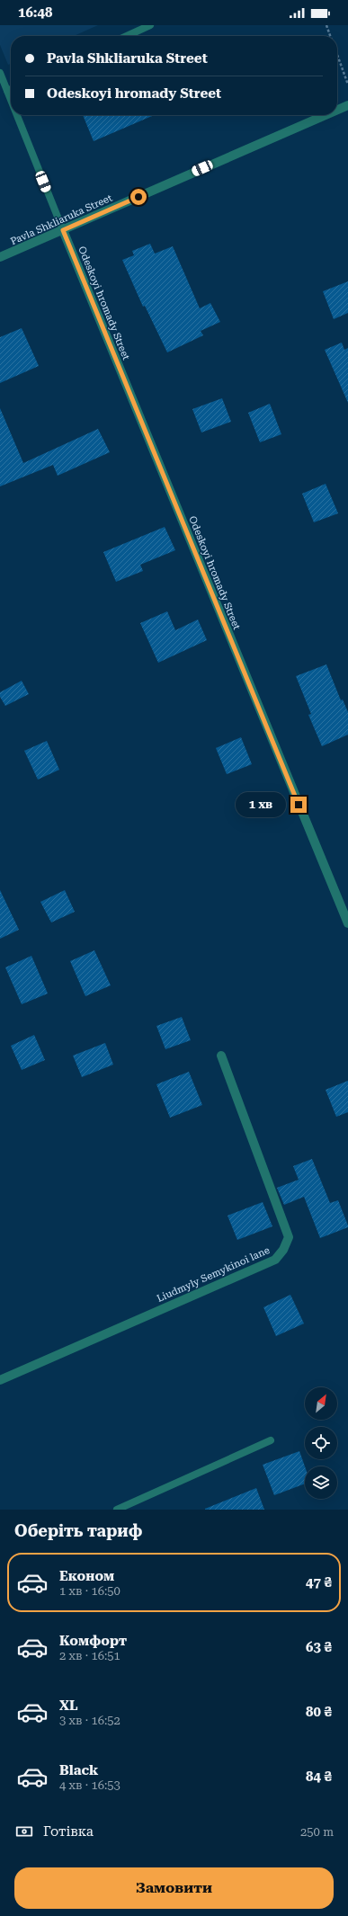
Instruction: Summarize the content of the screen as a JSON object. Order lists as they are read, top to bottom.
{
  "streets": {
    "street": ["Pavla Shkliaruka Street", "Odeskoyi hromady Street", "Liudmyly Semykinoi lane"]
  },
  "crossings": [
    ["Pavla Shkliaruka Street", "Odeskoyi hromady Street"]
  ],
  "north": "top right",
  "page": {
    "status": "16:48",
    "banner": ["Pavla Shkliaruka Street", "Odeskoyi hromady Street"],
    "bubble": "1 хв",
    "heading": "Оберіть тариф",
    "list": [
      {
        "name": "Економ",
        "note": "1 хв · 16:50",
        "value": "47 ₴"
      },
      {
        "name": "Комфорт",
        "note": "2 хв · 16:51",
        "value": "63 ₴"
      },
      {
        "name": "XL",
        "note": "3 хв · 16:52",
        "value": "80 ₴"
      },
      {
        "name": "Black",
        "note": "4 хв · 16:53",
        "value": "84 ₴"
      }
    ],
    "pay": ["Готівка", "250 m"],
    "buttons": "Замовити"
  }
}
